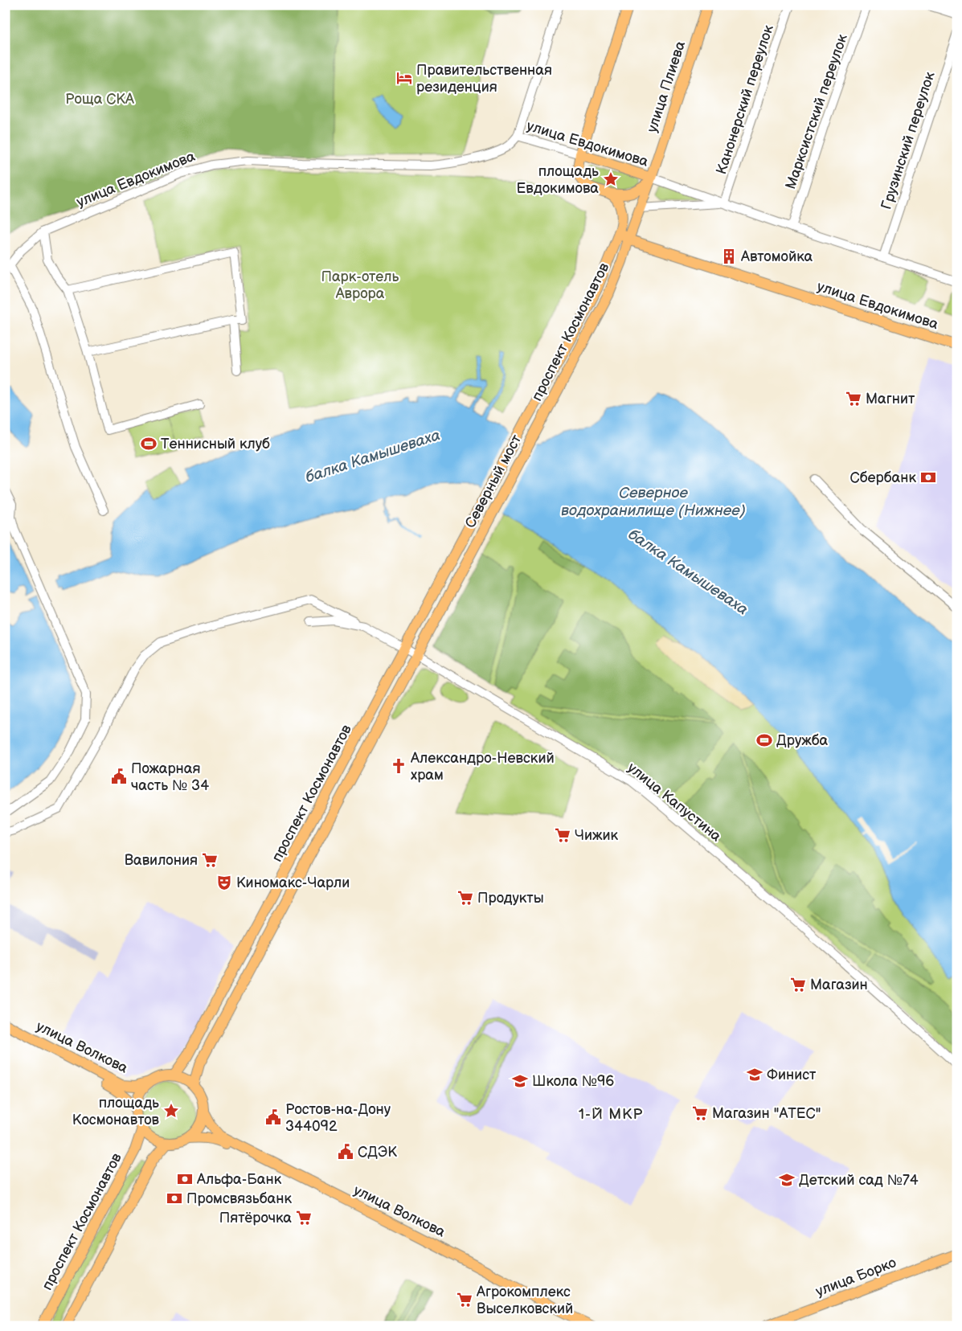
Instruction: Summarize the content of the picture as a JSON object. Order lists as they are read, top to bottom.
{
  "streets": {
    "main road": [
      "улица Плиева",
      "улица Евдокимова",
      "проспект Космонавтов",
      "Северный мост",
      "улица Волкова",
      "улица Борко"
    ],
    "street": [
      "Канонерский переулок",
      "Марксистский переулок",
      "Грузинский переулок",
      "улица Капустина"
    ]
  },
  "crossings": [
    ["улица Плиева", "улица Евдокимова"],
    ["улица Плиева", "проспект Космонавтов"],
    ["Канонерский переулок", "улица Евдокимова"],
    ["Марксистский переулок", "улица Евдокимова"],
    ["Грузинский переулок", "улица Евдокимова"],
    ["улица Евдокимова", "проспект Космонавтов"],
    ["проспект Космонавтов", "Северный мост"],
    ["проспект Космонавтов", "улица Капустина"],
    ["проспект Космонавтов", "улица Волкова"]
  ],
  "districts": ["1-Й МКР"],
  "water": ["балка Камышеваха", "Северное водохранилище (Нижнее)"],
  "parks": ["Роща СКА", "Парк-отель Аврора"],
  "places": {
    "hotel": ["Правительственная резиденция"],
    "place": ["площадь Евдокимова", "площадь Космонавтов"],
    "building": ["Автомойка"],
    "supermarket": [
      "Магнит",
      "Чижик",
      "Вавилония",
      "Продукты",
      "Магазин",
      "Магазин \"АТЕС\"",
      "Пятёрочка",
      "Агрокомплекс Выселковский"
    ],
    "sports": ["Теннисный клуб", "Дружба"],
    "bank": ["Сбербанк", "Альфа-Банк", "Промсвязьбанк"],
    "church": ["Александро-Невский храм"],
    "public building": ["Пожарная часть № 34", "Ростов-на-Дону 344092", "СДЭК"],
    "theatre": ["Киномакс-Чарли"],
    "school or university": ["Финист", "Школа №96", "Детский сад №74"]
  }
}
